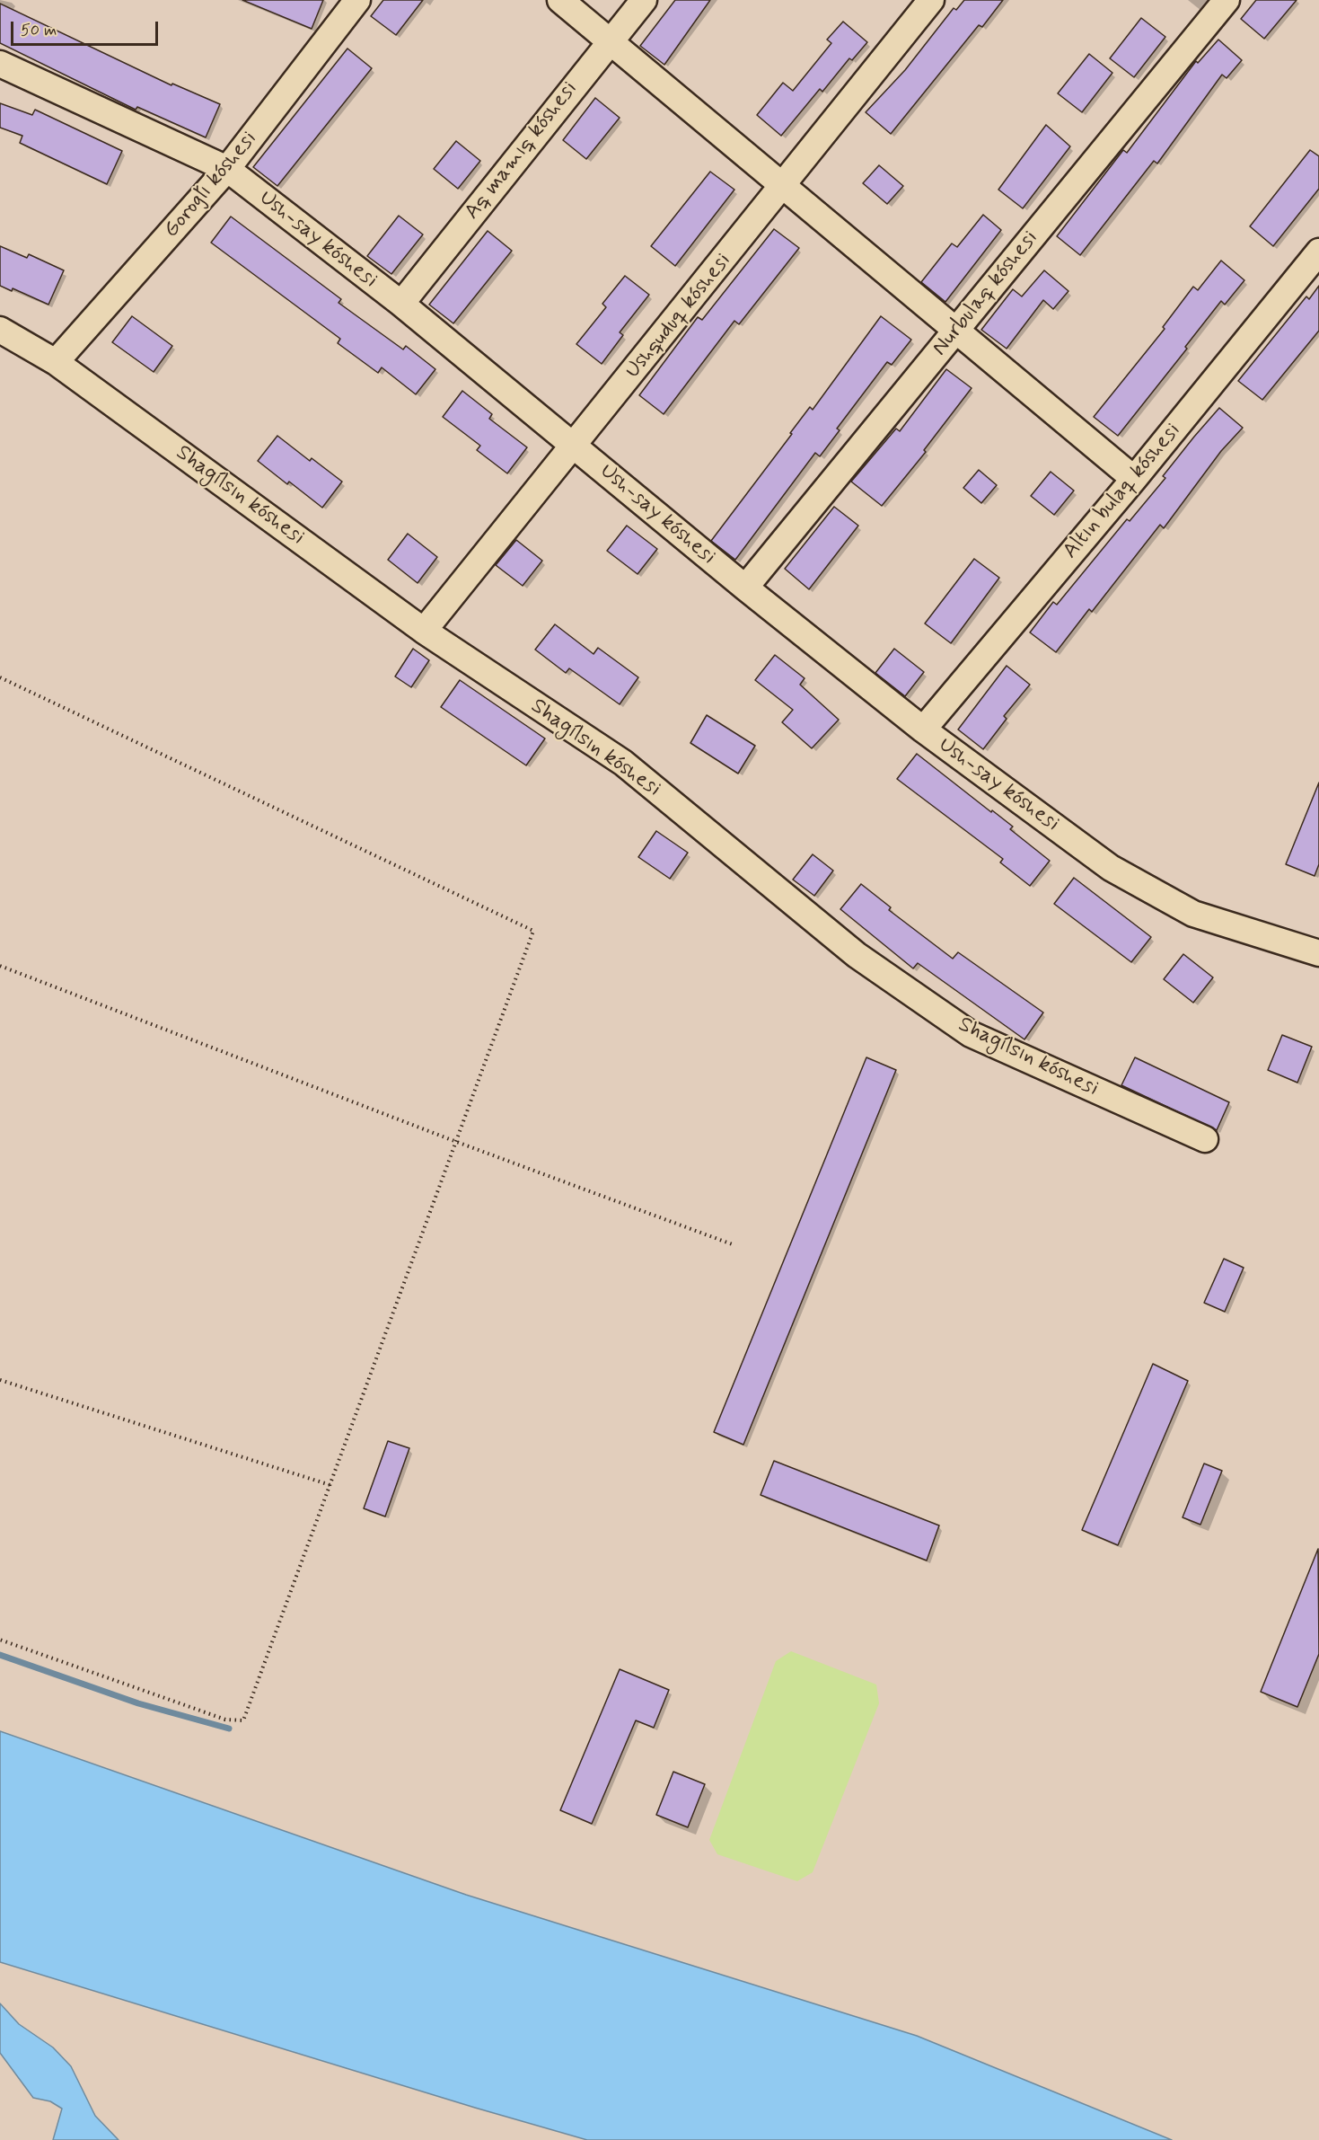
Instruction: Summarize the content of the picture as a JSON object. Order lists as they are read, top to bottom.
{
  "streets": {
    "street": [
      "Aq mamıq kóshesi",
      "Goroǵlı kóshesi",
      "Ush-say kóshesi",
      "Nurbulaq kóshesi",
      "Ushquduq kóshesi",
      "Altın bulaq kóshesi",
      "Shaǵılsın kóshesi"
    ]
  },
  "crossings": [
    ["Aq mamıq kóshesi", "Ush-say kóshesi"],
    ["Goroǵlı kóshesi", "Ush-say kóshesi"],
    ["Goroǵlı kóshesi", "Shaǵılsın kóshesi"],
    ["Ush-say kóshesi", "Nurbulaq kóshesi"],
    ["Ush-say kóshesi", "Ushquduq kóshesi"],
    ["Ush-say kóshesi", "Altın bulaq kóshesi"],
    ["Ushquduq kóshesi", "Shaǵılsın kóshesi"]
  ],
  "scale_bar": "50 m"
}
